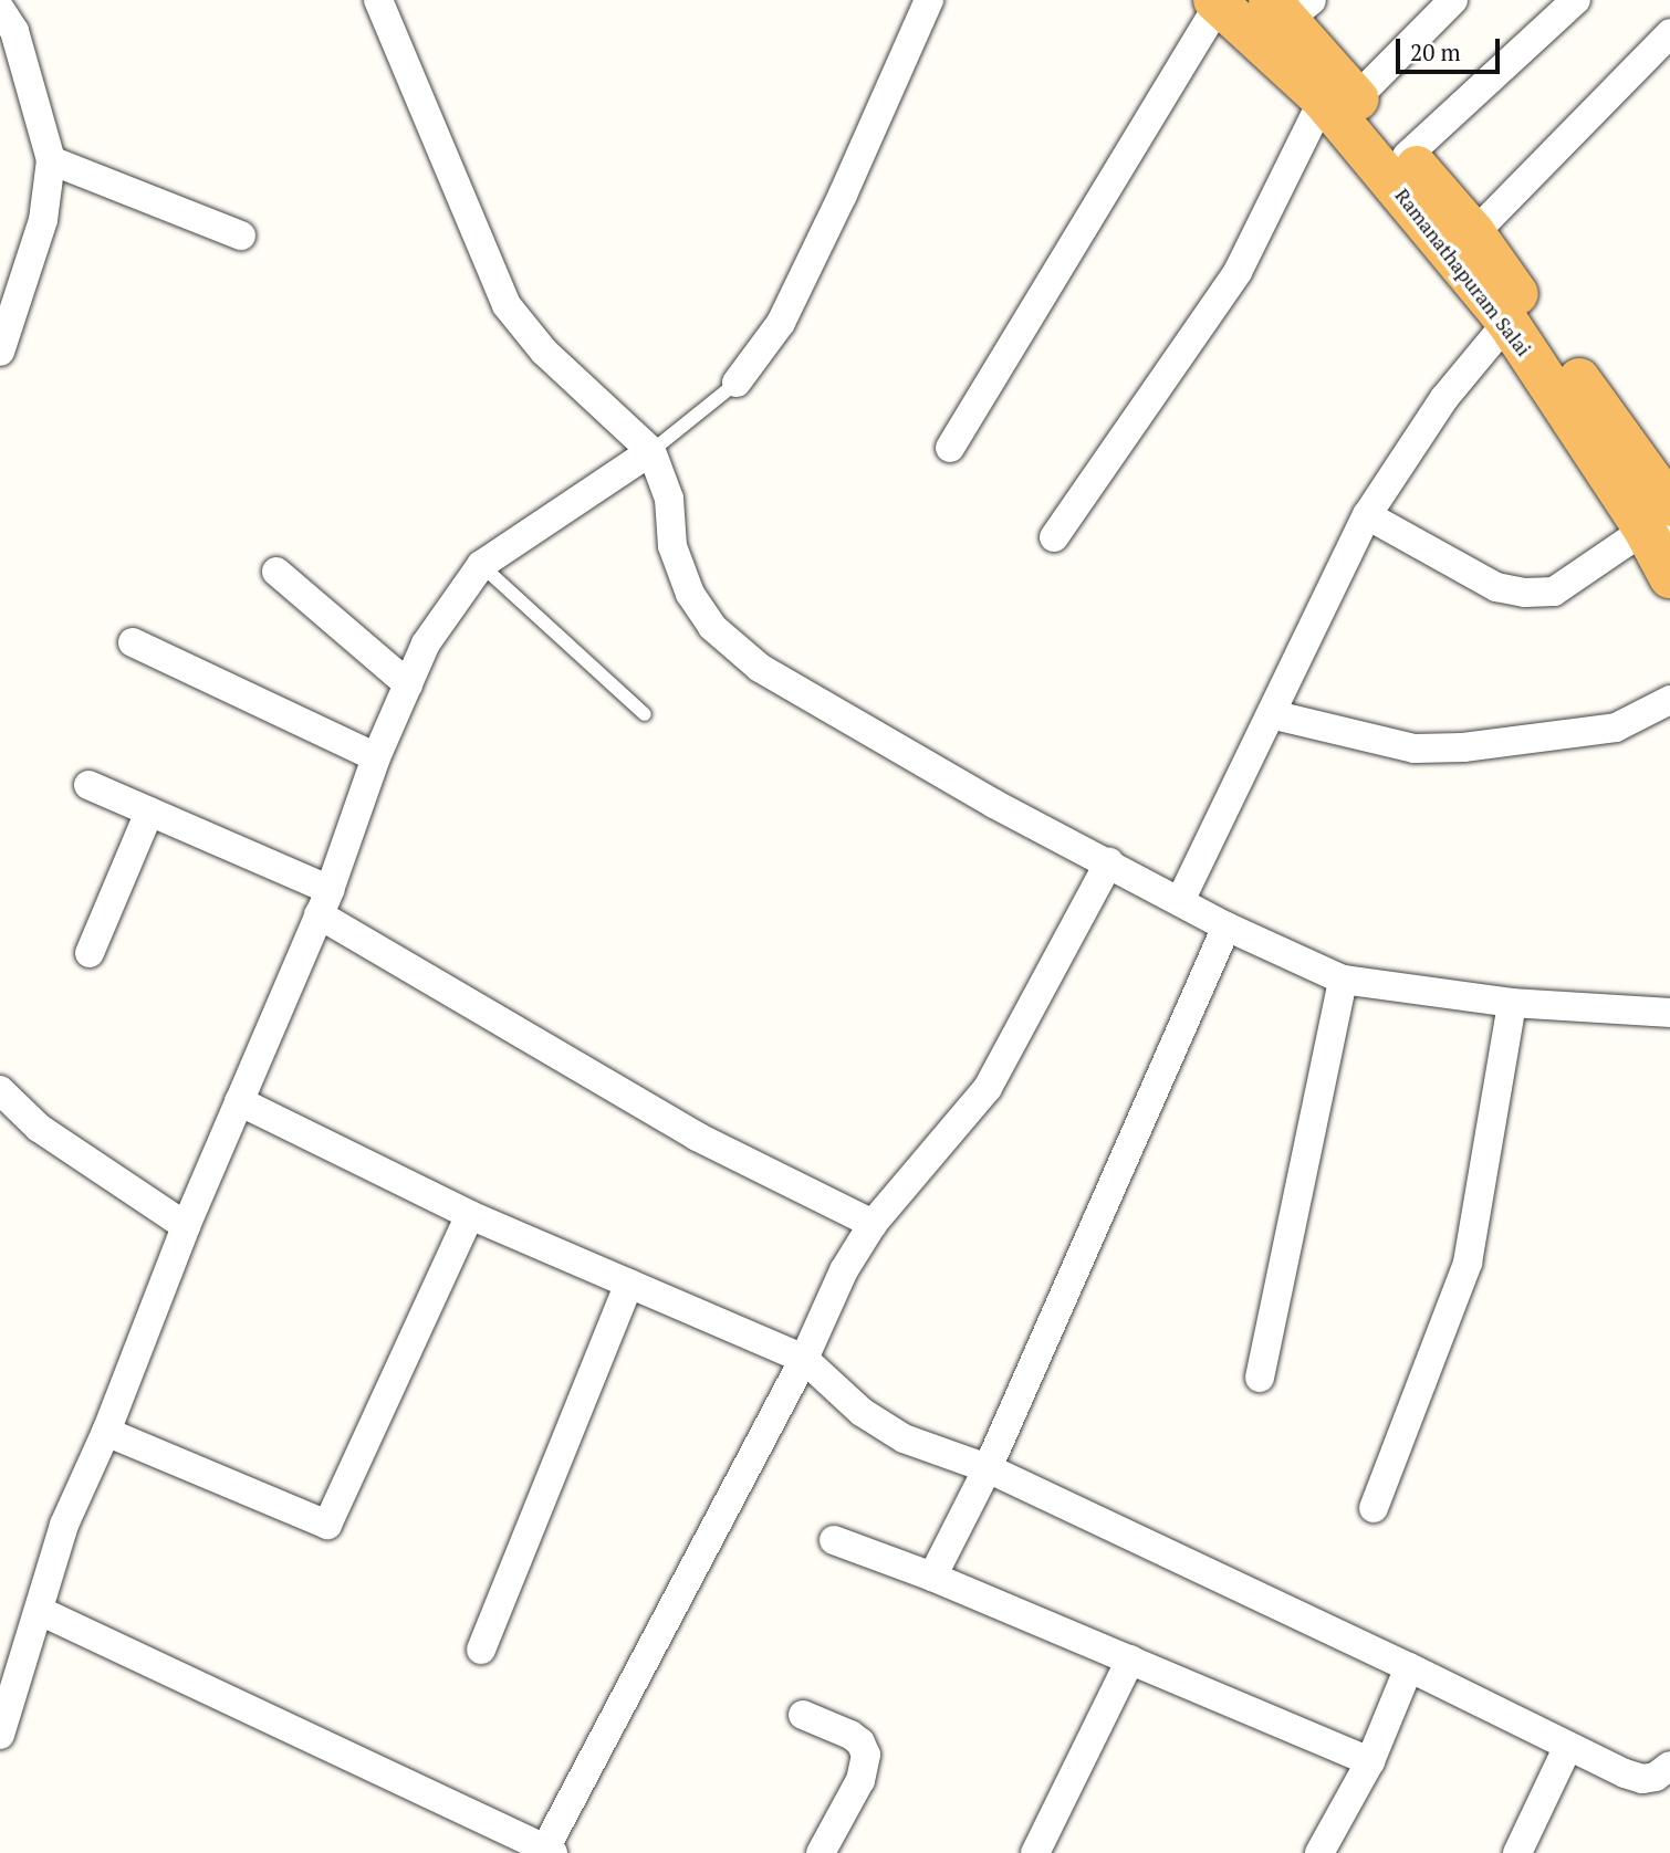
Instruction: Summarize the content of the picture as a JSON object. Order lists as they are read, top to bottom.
{
  "streets": {
    "highway": ["Ramanathapuram Salai"]
  },
  "scale_bar": "20 m"
}
